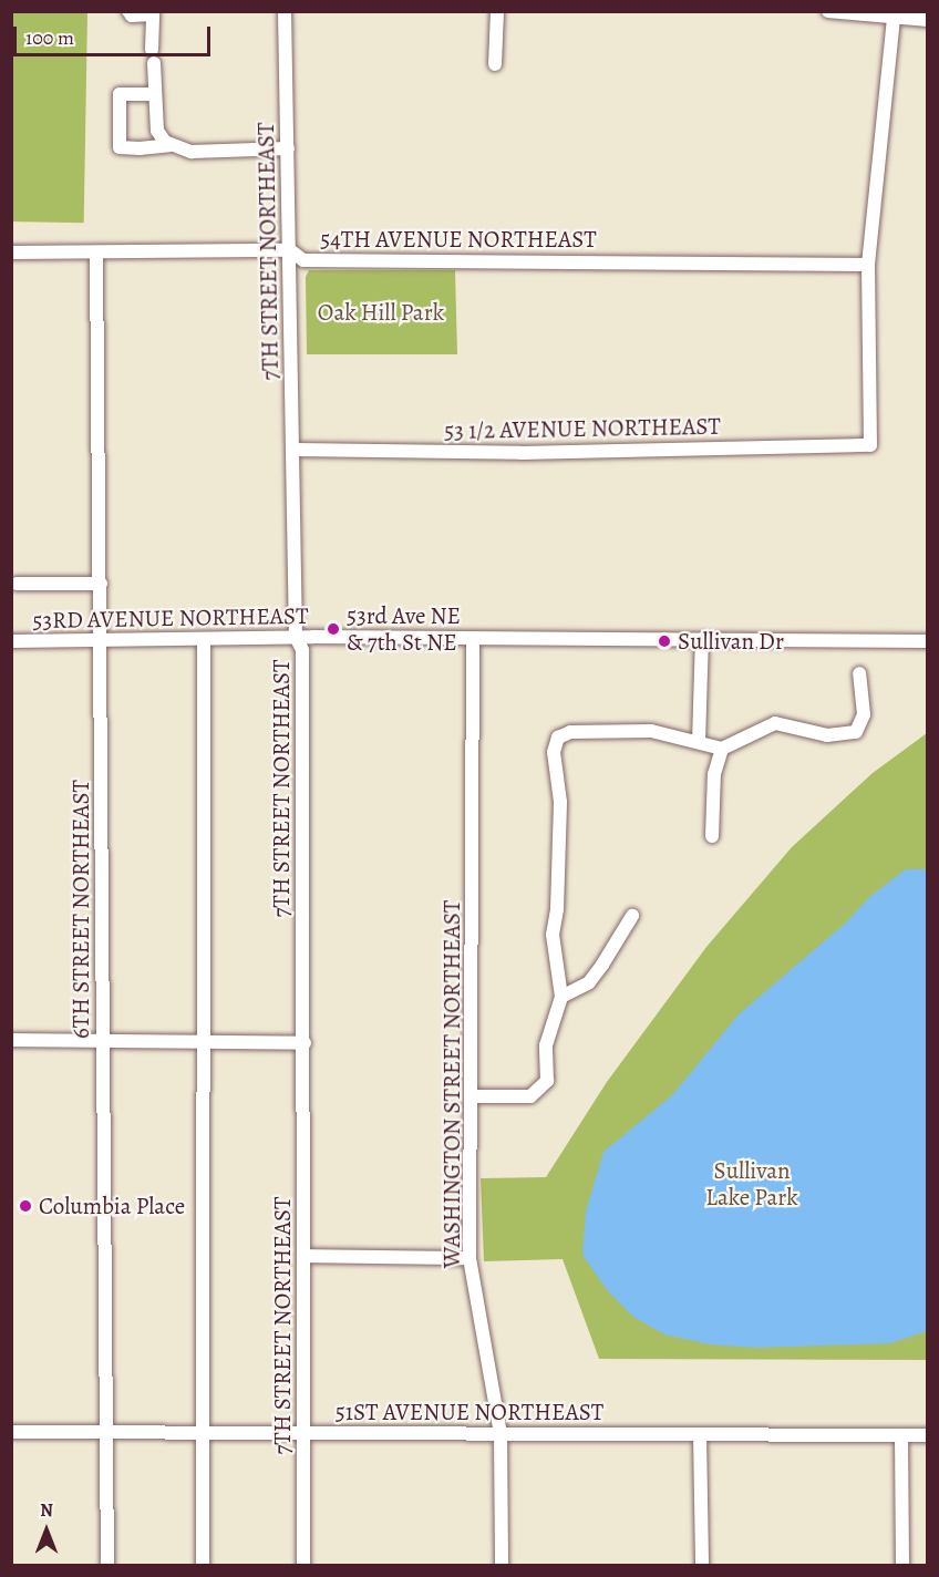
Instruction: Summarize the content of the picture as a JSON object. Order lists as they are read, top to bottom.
{
  "streets": {
    "street": [
      "54TH AVENUE NORTHEAST",
      "7TH STREET NORTHEAST",
      "53 1/2 AVENUE NORTHEAST",
      "53RD AVENUE NORTHEAST",
      "6TH STREET NORTHEAST",
      "WASHINGTON STREET NORTHEAST",
      "51ST AVENUE NORTHEAST"
    ]
  },
  "crossings": [
    ["54TH AVENUE NORTHEAST", "7TH STREET NORTHEAST"],
    ["54TH AVENUE NORTHEAST", "53 1/2 AVENUE NORTHEAST"],
    ["54TH AVENUE NORTHEAST", "6TH STREET NORTHEAST"],
    ["7TH STREET NORTHEAST", "53 1/2 AVENUE NORTHEAST"],
    ["7TH STREET NORTHEAST", "53RD AVENUE NORTHEAST"],
    ["7TH STREET NORTHEAST", "51ST AVENUE NORTHEAST"],
    ["53RD AVENUE NORTHEAST", "6TH STREET NORTHEAST"],
    ["53RD AVENUE NORTHEAST", "WASHINGTON STREET NORTHEAST"],
    ["6TH STREET NORTHEAST", "51ST AVENUE NORTHEAST"],
    ["WASHINGTON STREET NORTHEAST", "51ST AVENUE NORTHEAST"]
  ],
  "parks": ["Oak Hill Park", "Sullivan Lake Park"],
  "places": ["53rd Ave NE & 7th St NE", "Sullivan Dr", "Columbia Place"],
  "scale_bar": "100 m",
  "north": "top"
}
